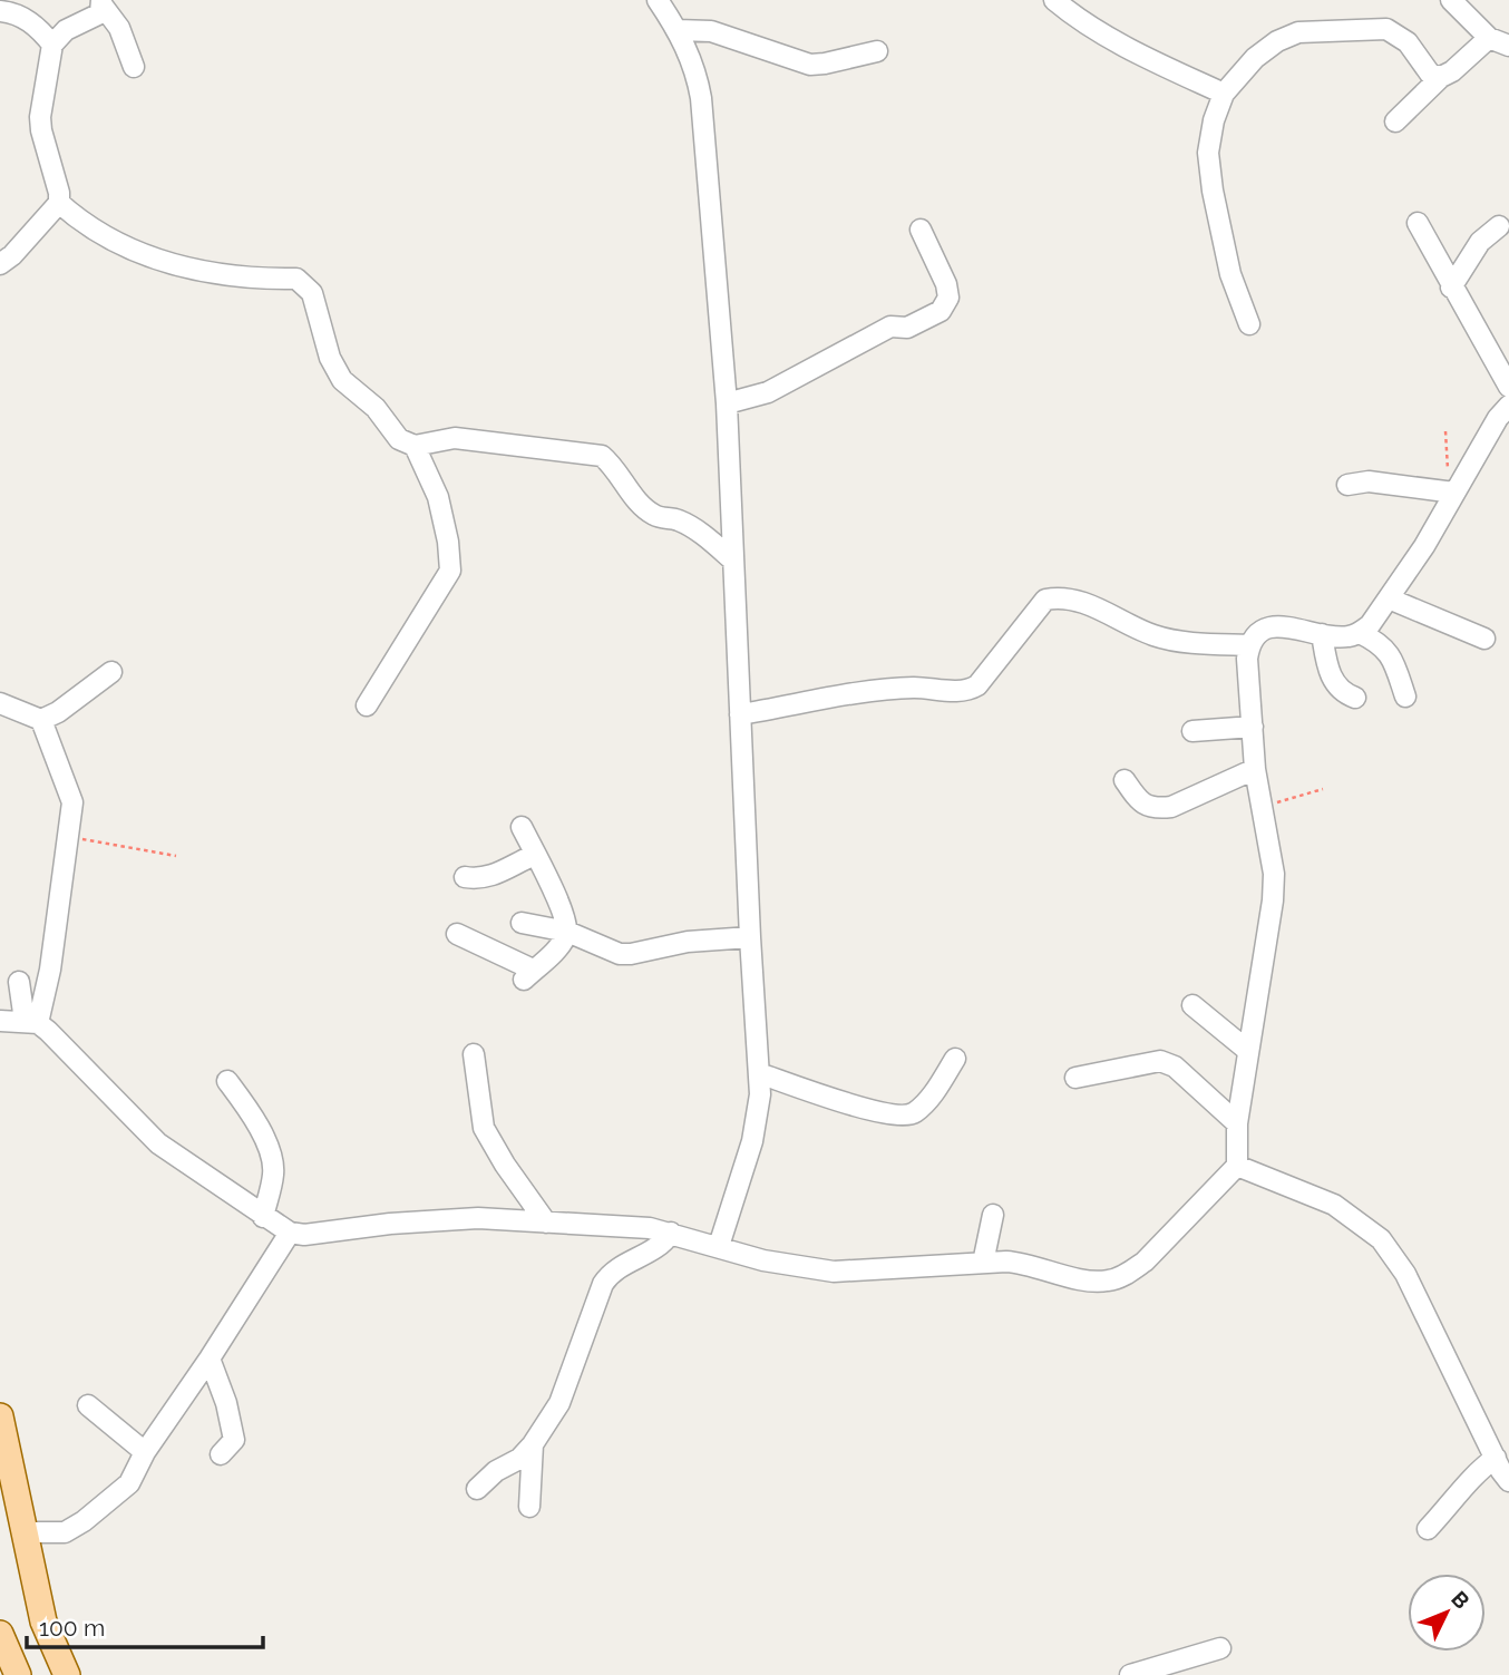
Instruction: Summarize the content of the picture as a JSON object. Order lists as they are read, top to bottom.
{
  "scale_bar": "100 m",
  "north": "top right"
}
